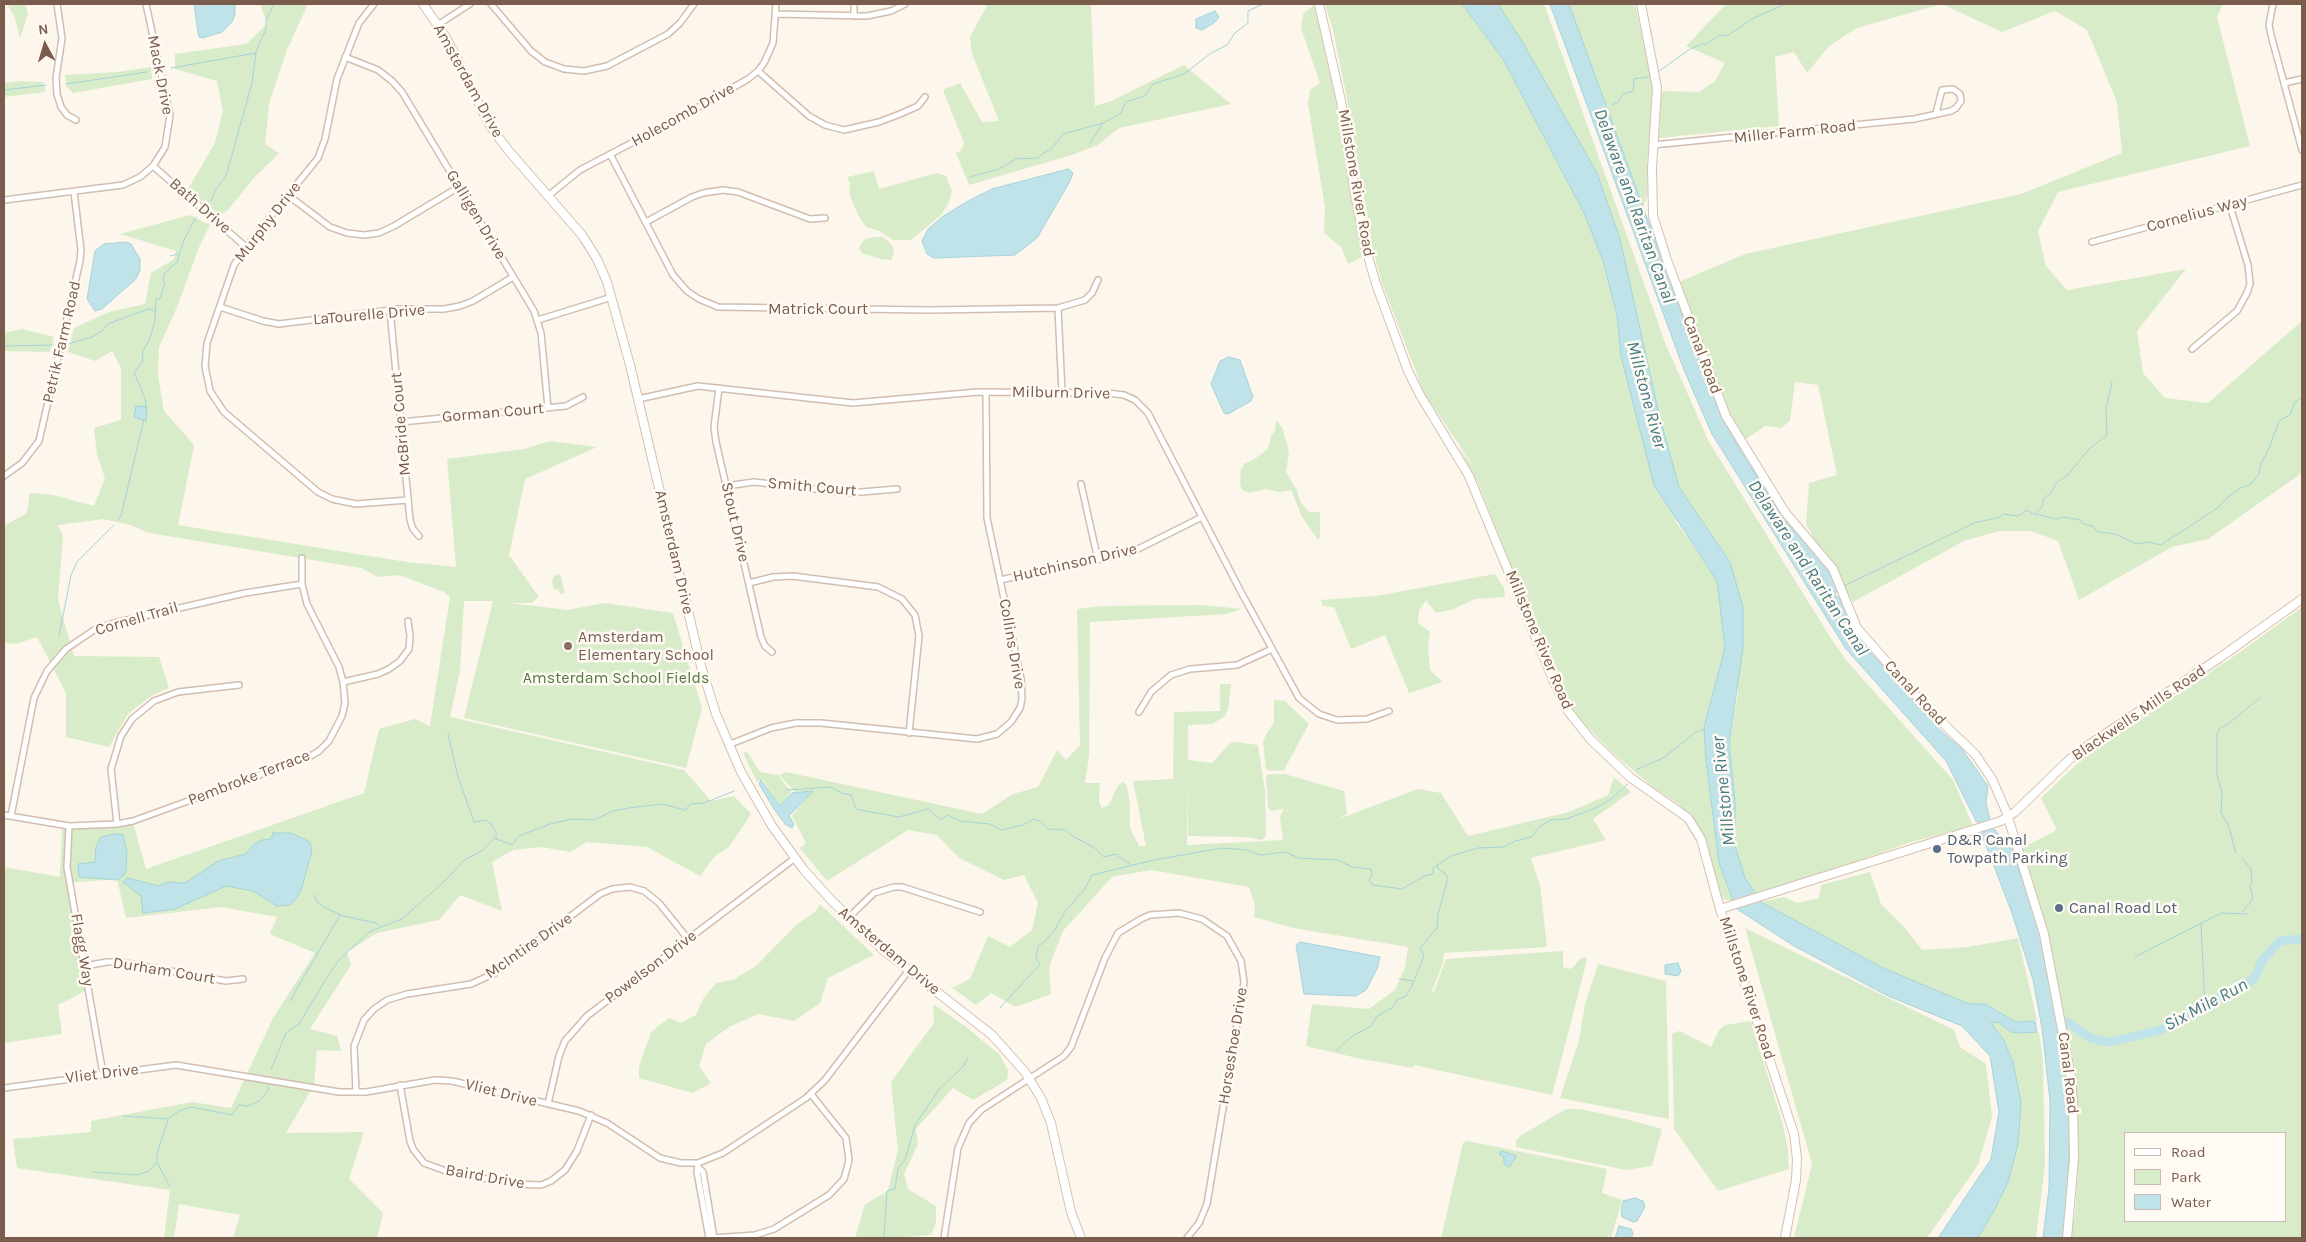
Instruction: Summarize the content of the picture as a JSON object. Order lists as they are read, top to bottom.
{
  "streets": {
    "street": [
      "Mack Drive",
      "Amsterdam Drive",
      "Holecomb Drive",
      "Miller Farm Road",
      "Millstone River Road",
      "Bath Drive",
      "Cornelius Way",
      "Galligen Drive",
      "Murphy Drive",
      "Matrick Court",
      "LaTourelle Drive",
      "Petrik Farm Road",
      "Canal Road",
      "Milburn Drive",
      "Gorman Court",
      "McBride Court",
      "Smith Court",
      "Stout Drive",
      "Hutchinson Drive",
      "Cornell Trail",
      "Collins Drive",
      "Blackwells Mills Road",
      "Pembroke Terrace",
      "McIntire Drive",
      "Flagg Way",
      "Powelson Drive",
      "Durham Court",
      "Horseshoe Drive",
      "Vliet Drive",
      "Baird Drive"
    ]
  },
  "crossings": [
    ["Mack Drive", "Bath Drive"],
    ["Mack Drive", "Petrik Farm Road"],
    ["Amsterdam Drive", "Holecomb Drive"],
    ["Amsterdam Drive", "Milburn Drive"],
    ["Amsterdam Drive", "Collins Drive"],
    ["Amsterdam Drive", "Powelson Drive"],
    ["Amsterdam Drive", "Horseshoe Drive"],
    ["Amsterdam Drive", "Vliet Drive"],
    ["Holecomb Drive", "Matrick Court"],
    ["Miller Farm Road", "Canal Road"],
    ["Millstone River Road", "Blackwells Mills Road"],
    ["Bath Drive", "Murphy Drive"],
    ["Galligen Drive", "Murphy Drive"],
    ["Galligen Drive", "LaTourelle Drive"],
    ["Galligen Drive", "Gorman Court"],
    ["Murphy Drive", "LaTourelle Drive"],
    ["Murphy Drive", "McBride Court"],
    ["LaTourelle Drive", "McBride Court"],
    ["Canal Road", "Blackwells Mills Road"],
    ["Milburn Drive", "Stout Drive"],
    ["Milburn Drive", "Hutchinson Drive"],
    ["Milburn Drive", "Collins Drive"],
    ["Gorman Court", "McBride Court"],
    ["Smith Court", "Stout Drive"],
    ["Hutchinson Drive", "Collins Drive"],
    ["Cornell Trail", "Pembroke Terrace"],
    ["Pembroke Terrace", "Flagg Way"],
    ["McIntire Drive", "Powelson Drive"],
    ["McIntire Drive", "Vliet Drive"],
    ["Flagg Way", "Durham Court"],
    ["Flagg Way", "Vliet Drive"],
    ["Powelson Drive", "Vliet Drive"],
    ["Vliet Drive", "Baird Drive"]
  ],
  "water": ["Delaware and Raritan Canal", "Millstone River", "Six Mile Run"],
  "parks": ["Amsterdam School Fields"],
  "places": ["Amsterdam Elementary School", "D&R Canal Towpath Parking", "Canal Road Lot"],
  "legend": ["Road", "Park", "Water"],
  "north": "top"
}
